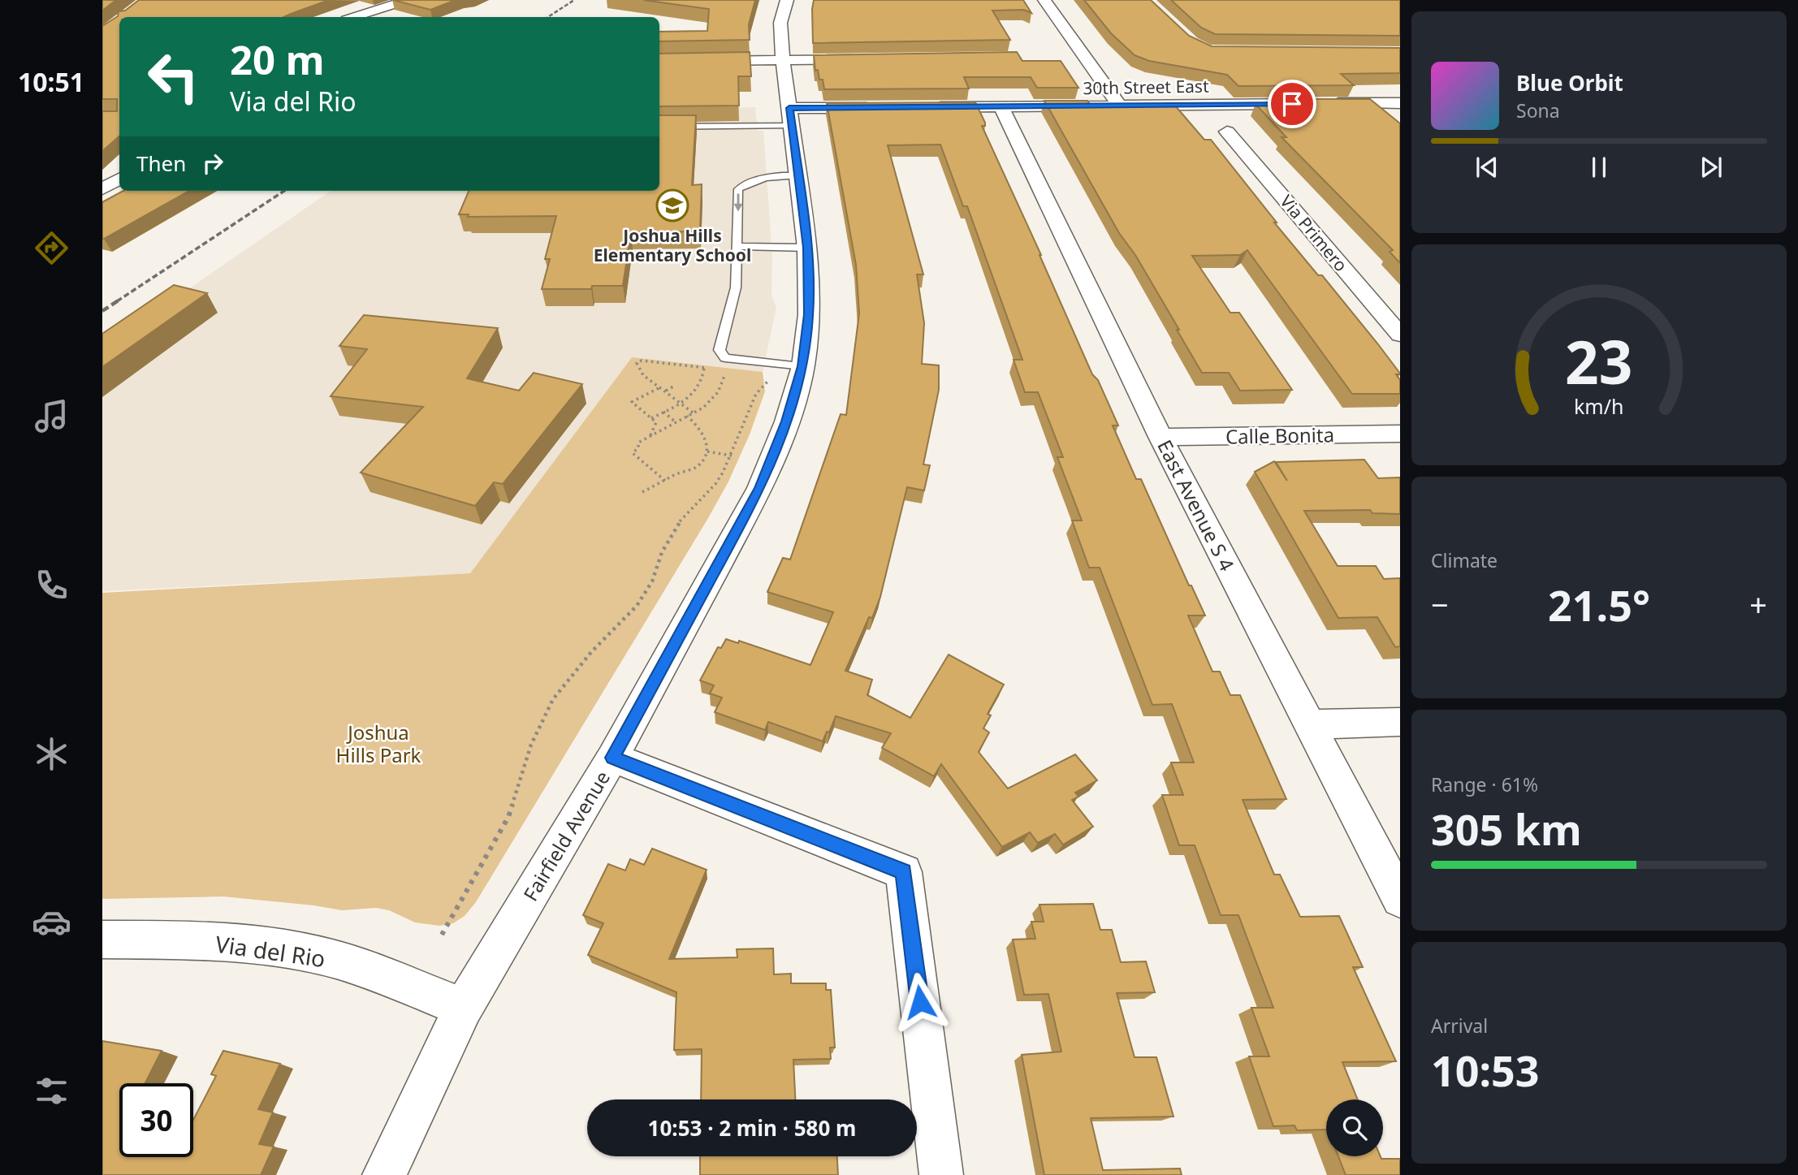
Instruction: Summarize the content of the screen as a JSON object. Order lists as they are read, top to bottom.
{
  "streets": {
    "street": [
      "30th Street East",
      "Via Primero",
      "Calle Bonita",
      "East Avenue S 4",
      "Fairfield Avenue",
      "Via del Rio"
    ]
  },
  "crossings": [
    ["30th Street East", "East Avenue S 4"],
    ["Calle Bonita", "East Avenue S 4"],
    ["Fairfield Avenue", "Via del Rio"]
  ],
  "parks": ["Joshua Hills Park"],
  "places": {
    "school or university": ["Joshua Hills Elementary School"]
  },
  "page": {
    "tabs": "10:51",
    "turn": ["20 m", "Via del Rio"],
    "song": ["Blue Orbit", "Sona"],
    "then": "Then",
    "tile": [
      "Climate",
      ["Range · 61%", "305 km"],
      ["Arrival", "10:53"]
    ],
    "heat": ["−", "21.5°", "+"],
    "limit": "30",
    "trip": "10:53 · 2 min · 580 m",
    "gauge": ["23", "km/h"]
  }
}
